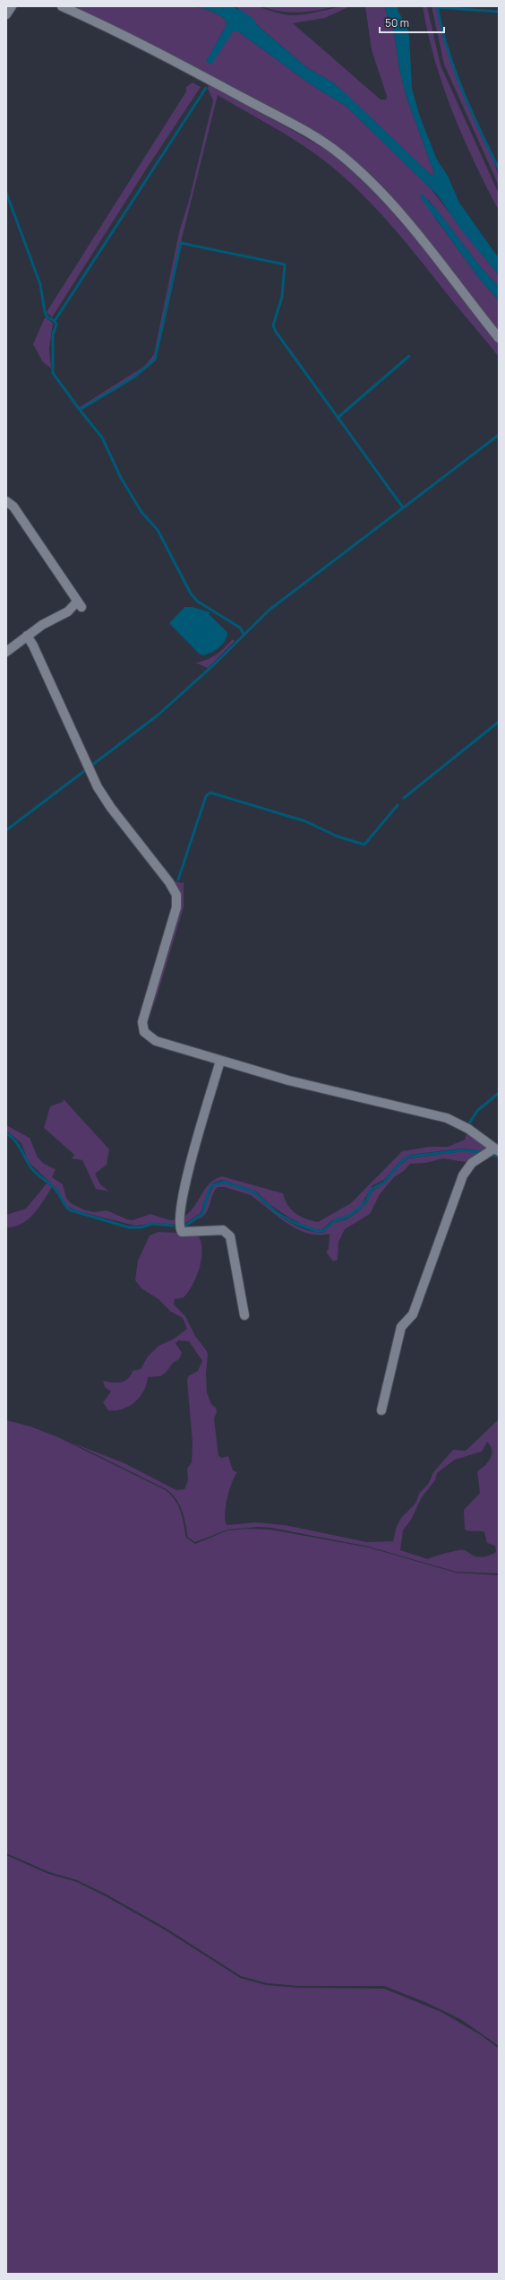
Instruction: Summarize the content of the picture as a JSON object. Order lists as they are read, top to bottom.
{
  "scale_bar": "50 m"
}
